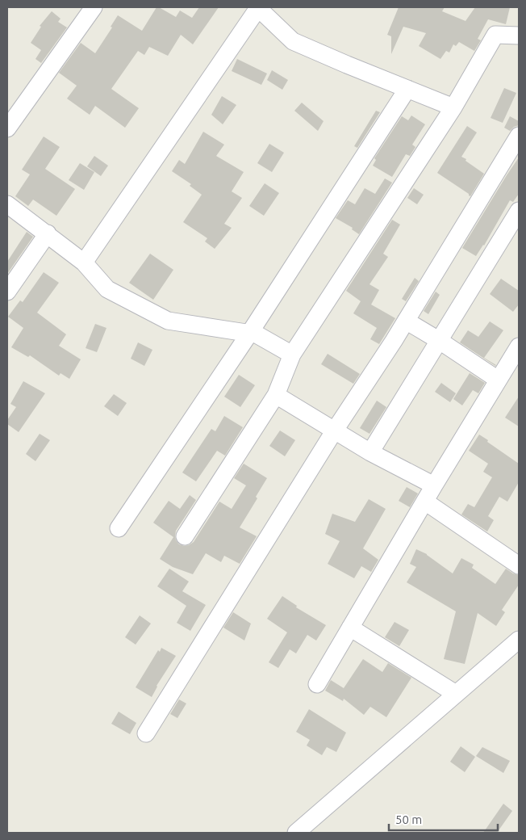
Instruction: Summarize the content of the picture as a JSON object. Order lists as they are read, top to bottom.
{
  "scale_bar": "50 m"
}
